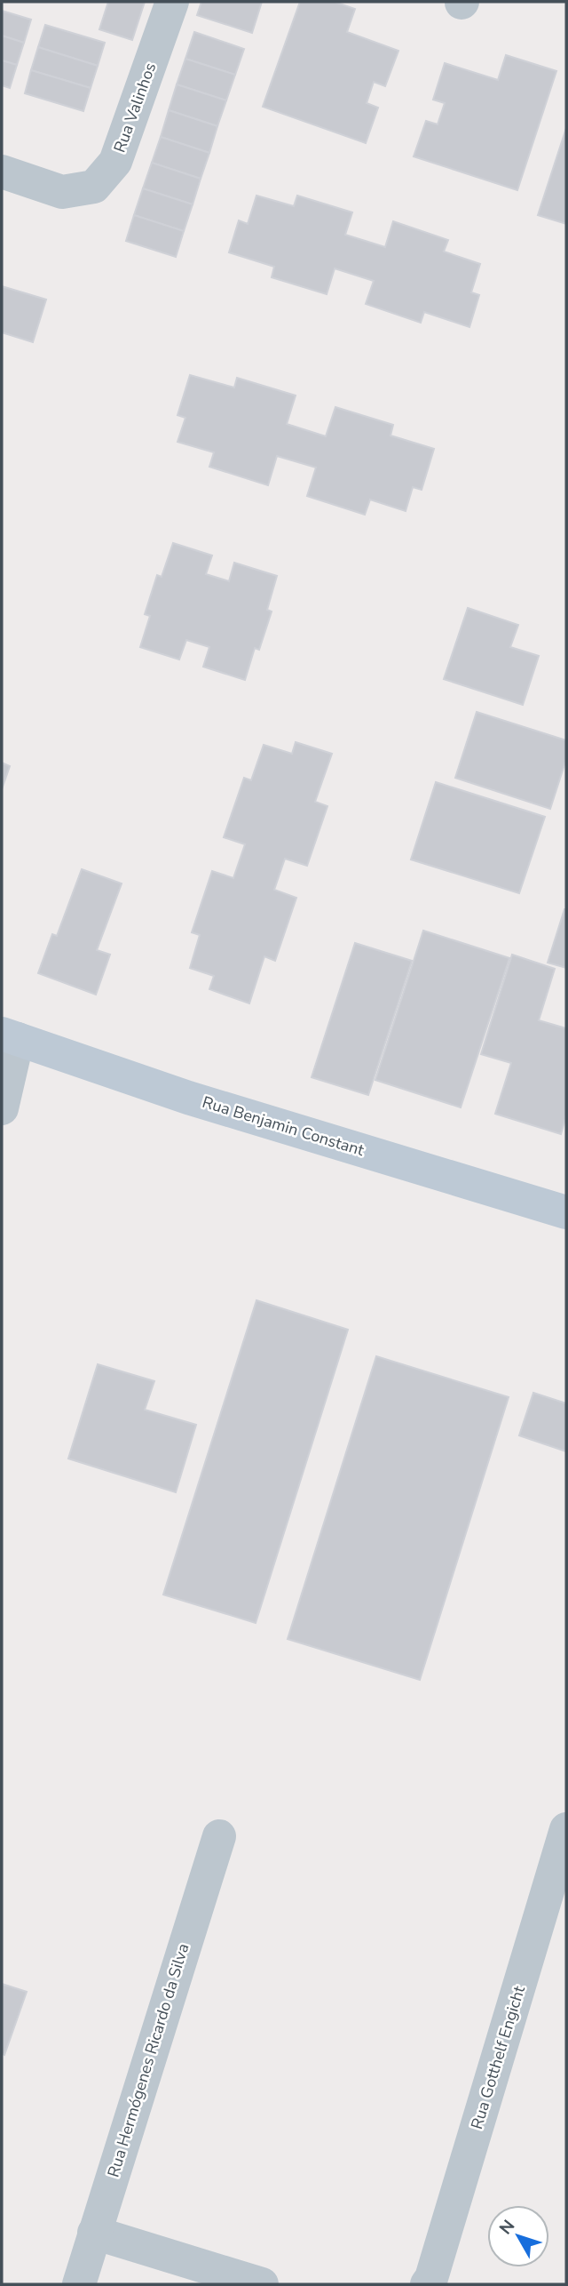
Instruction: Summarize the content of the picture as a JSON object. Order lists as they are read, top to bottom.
{
  "streets": {
    "main road": ["Rua Benjamin Constant"],
    "street": ["Rua Valinhos", "Rua Gotthelf Engicht", "Rua Hermógenes Ricardo da Silva"]
  },
  "north": "top left"
}
